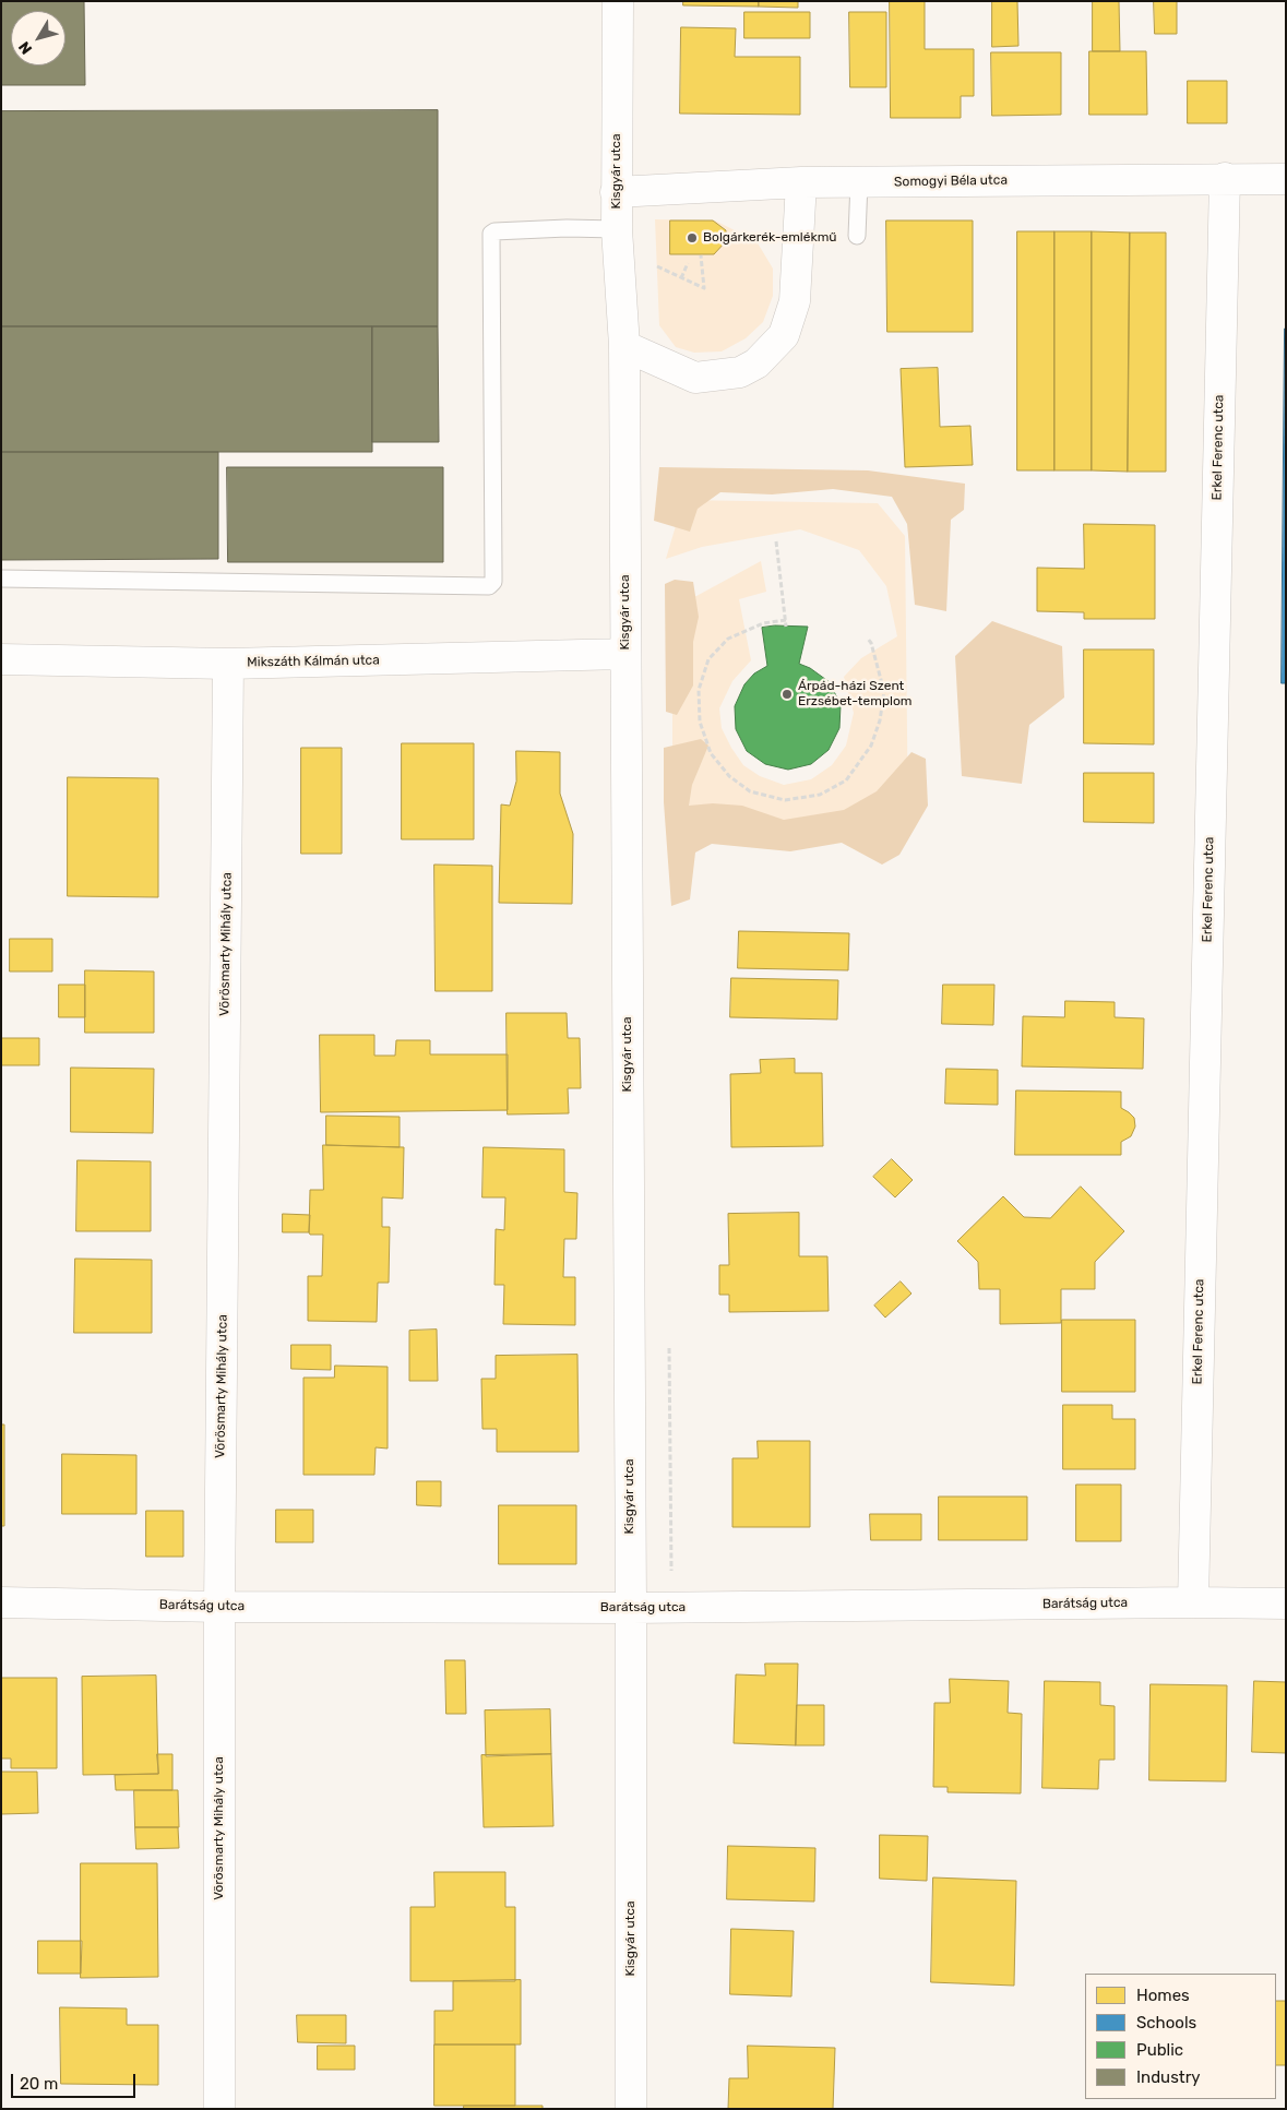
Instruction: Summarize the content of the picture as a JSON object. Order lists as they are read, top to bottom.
{
  "streets": {
    "street": [
      "Kisgyár utca",
      "Somogyi Béla utca",
      "Erkel Ferenc utca",
      "Mikszáth Kálmán utca",
      "Vörösmarty Mihály utca",
      "Barátság utca"
    ]
  },
  "crossings": [
    ["Kisgyár utca", "Somogyi Béla utca"],
    ["Kisgyár utca", "Mikszáth Kálmán utca"],
    ["Kisgyár utca", "Barátság utca"],
    ["Somogyi Béla utca", "Erkel Ferenc utca"],
    ["Erkel Ferenc utca", "Barátság utca"],
    ["Mikszáth Kálmán utca", "Vörösmarty Mihály utca"],
    ["Vörösmarty Mihály utca", "Barátság utca"]
  ],
  "places": ["Bolgárkerék-emlékmű", "Árpád-házi Szent Erzsébet-templom"],
  "legend": [
    "Homes",
    "Schools",
    "Public",
    "Industry"
  ],
  "scale_bar": "20 m",
  "north": "bottom left"
}
